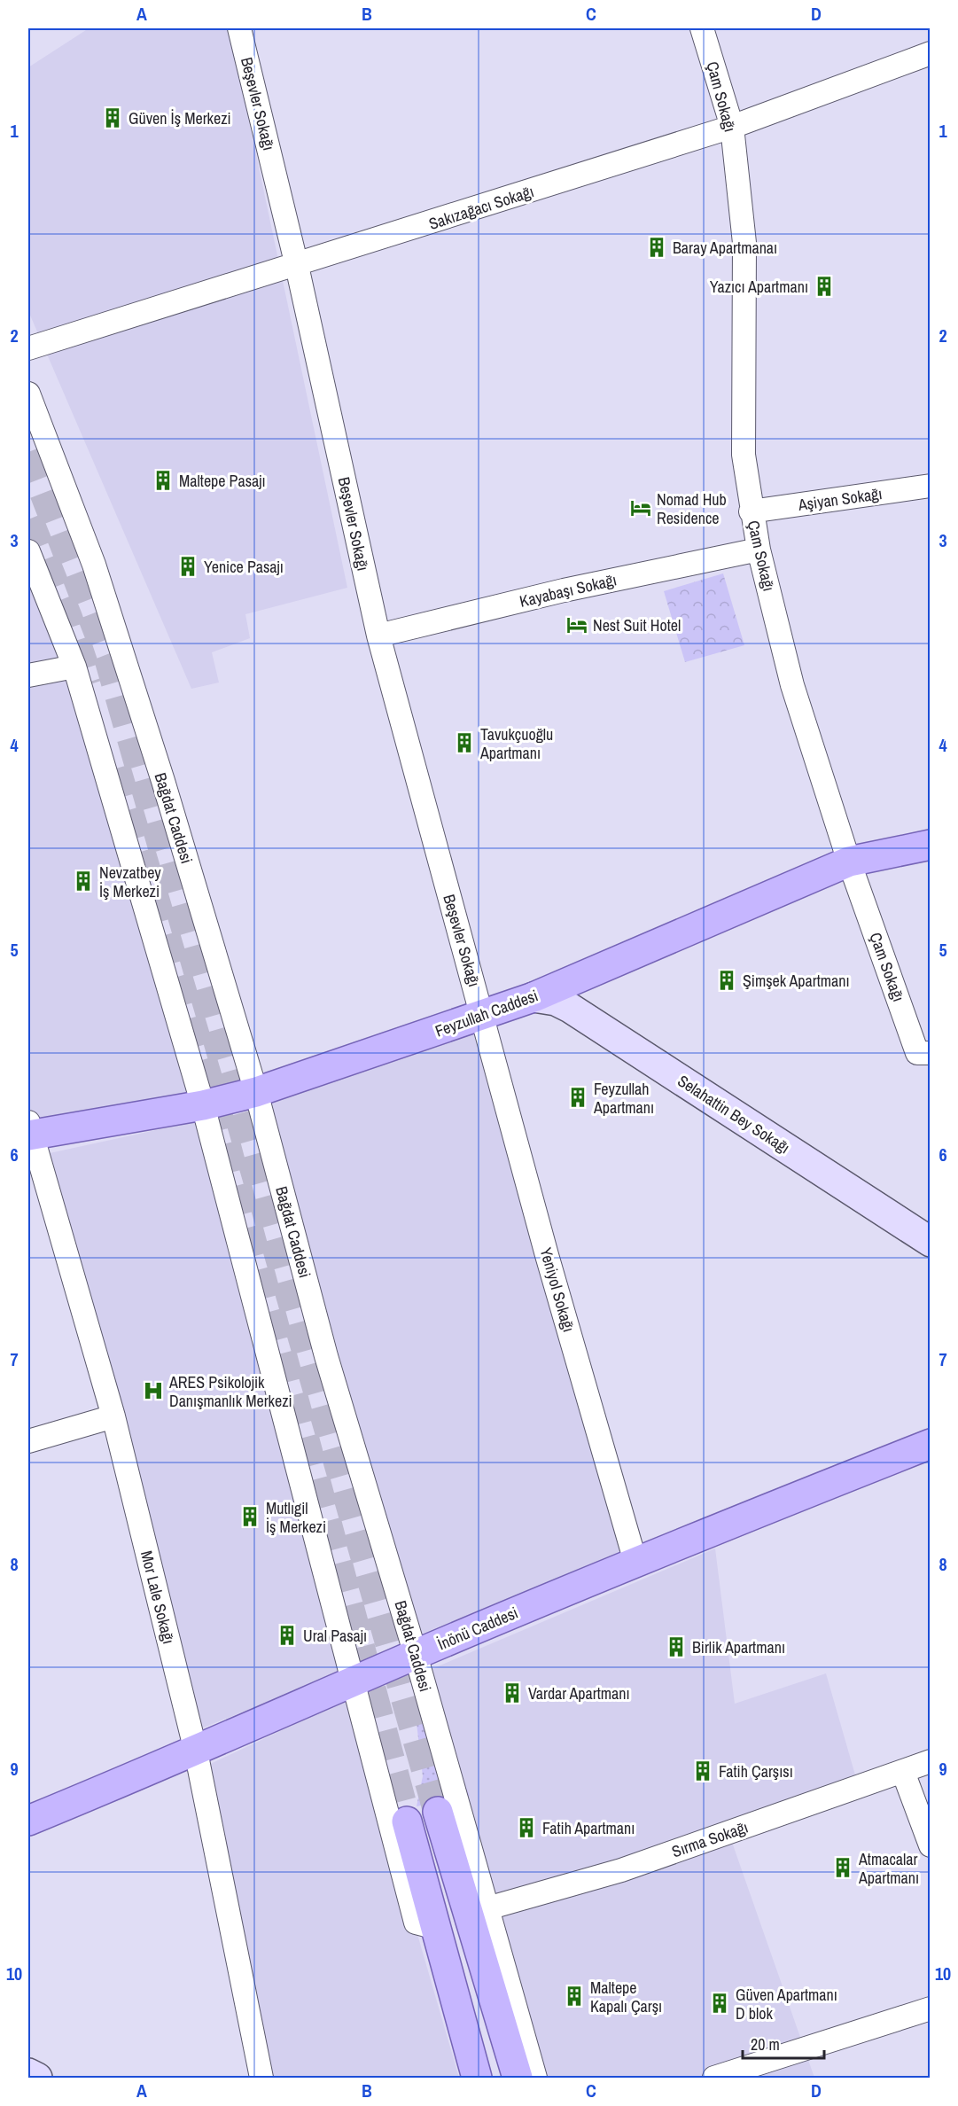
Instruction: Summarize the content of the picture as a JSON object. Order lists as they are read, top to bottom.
{
  "streets": {
    "main road": ["Feyzullah Caddesi", "Selahattin Bey Sokağı", "İnönü Caddesi"],
    "street": [
      "Çam Sokağı",
      "Beşevler Sokağı",
      "Sakızağacı Sokağı",
      "Aşiyan Sokağı",
      "Kayabaşı Sokağı",
      "Bağdat Caddesi",
      "Yeniyol Sokağı",
      "Mor Lale Sokağı",
      "Sırma Sokağı"
    ]
  },
  "crossings": [
    ["Çam Sokağı", "Sakızağacı Sokağı"],
    ["Çam Sokağı", "Aşiyan Sokağı"],
    ["Çam Sokağı", "Kayabaşı Sokağı"],
    ["Çam Sokağı", "Feyzullah Caddesi"],
    ["Beşevler Sokağı", "Sakızağacı Sokağı"],
    ["Beşevler Sokağı", "Kayabaşı Sokağı"],
    ["Beşevler Sokağı", "Feyzullah Caddesi"],
    ["Beşevler Sokağı", "Yeniyol Sokağı"],
    ["Bağdat Caddesi", "Feyzullah Caddesi"],
    ["Bağdat Caddesi", "İnönü Caddesi"],
    ["Bağdat Caddesi", "Sırma Sokağı"],
    ["Feyzullah Caddesi", "Selahattin Bey Sokağı"],
    ["Feyzullah Caddesi", "Yeniyol Sokağı"],
    ["Feyzullah Caddesi", "Mor Lale Sokağı"],
    ["Yeniyol Sokağı", "İnönü Caddesi"],
    ["Mor Lale Sokağı", "İnönü Caddesi"]
  ],
  "places": {
    "building": [
      "Güven İş Merkezi",
      "Baray Apartmanaı",
      "Yazıcı Apartmanı",
      "Maltepe Pasajı",
      "Yenice Pasajı",
      "Tavukçuoğlu Apartmanı",
      "Nevzatbey İş Merkezi",
      "Şimşek Apartmanı",
      "Feyzullah Apartmanı",
      "Mutlıgil İş Merkezi",
      "Ural Pasajı",
      "Birlik Apartmanı",
      "Vardar Apartmanı",
      "Fatih Çarşısı",
      "Fatih Apartmanı",
      "Atmacalar Apartmanı",
      "Maltepe Kapalı Çarşı",
      "Güven Apartmanı D blok"
    ],
    "hotel": ["Nomad Hub Residence", "Nest Suit Hotel"],
    "hospital": ["ARES Psikolojik Danışmanlık Merkezi"]
  },
  "scale_bar": "20 m",
  "grid": {
    "columns": [
      "A",
      "B",
      "C",
      "D"
    ],
    "rows": [
      "1",
      "2",
      "3",
      "4",
      "5",
      "6",
      "7",
      "8",
      "9",
      "10"
    ]
  }
}
